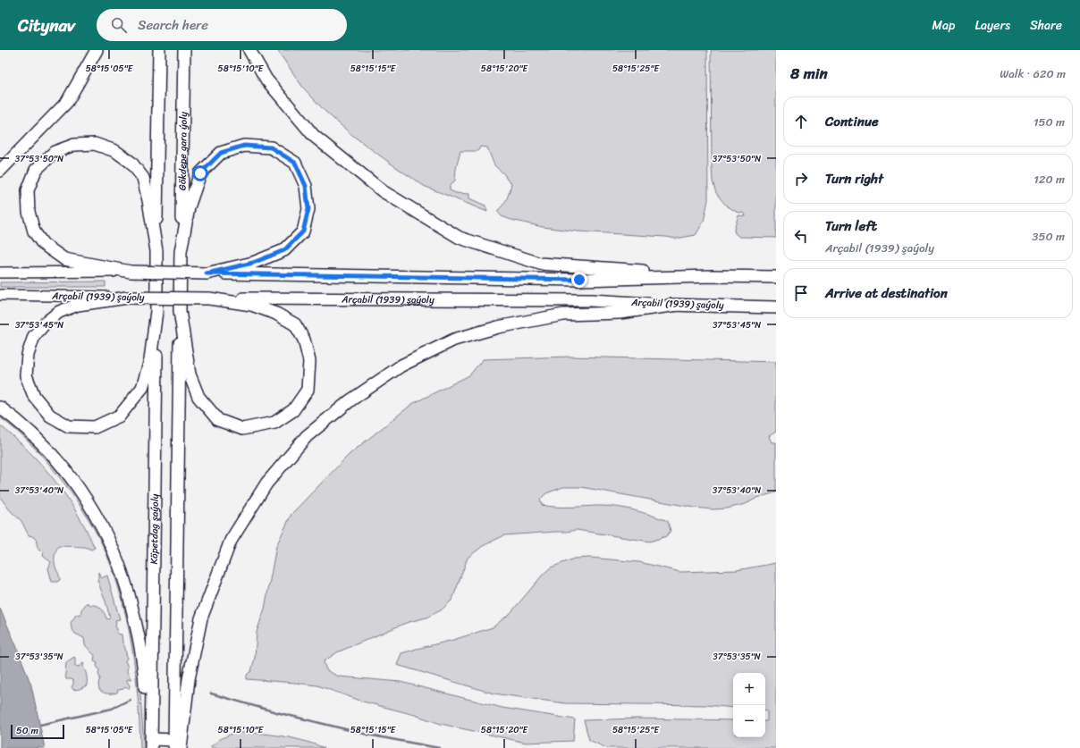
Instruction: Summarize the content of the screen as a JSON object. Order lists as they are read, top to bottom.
{
  "streets": {
    "main road": ["Gökdepe gara ýoly", "Arçabil (1939) şaýoly", "Köpetdag şaýoly"]
  },
  "scale_bar": "50 m",
  "page": {
    "header": "Citynav",
    "search": "Search here",
    "nav": ["Map", "Layers", "Share"],
    "heading": ["8 min", "Walk · 620 m"],
    "list": [
      ["Continue", "150 m"],
      ["Turn right", "120 m"],
      ["Turn left", "Arçabil (1939) şaýoly", "350 m"],
      "Arrive at destination"
    ],
    "map_buttons": ["+", "−"],
    "scale": "50 m"
  },
  "coordinates": [
    "58°15'05\"E",
    "58°15'10\"E",
    "58°15'15\"E",
    "58°15'20\"E",
    "58°15'25\"E",
    "37°53'50\"N",
    "37°53'45\"N",
    "37°53'40\"N",
    "37°53'35\"N"
  ]
}
